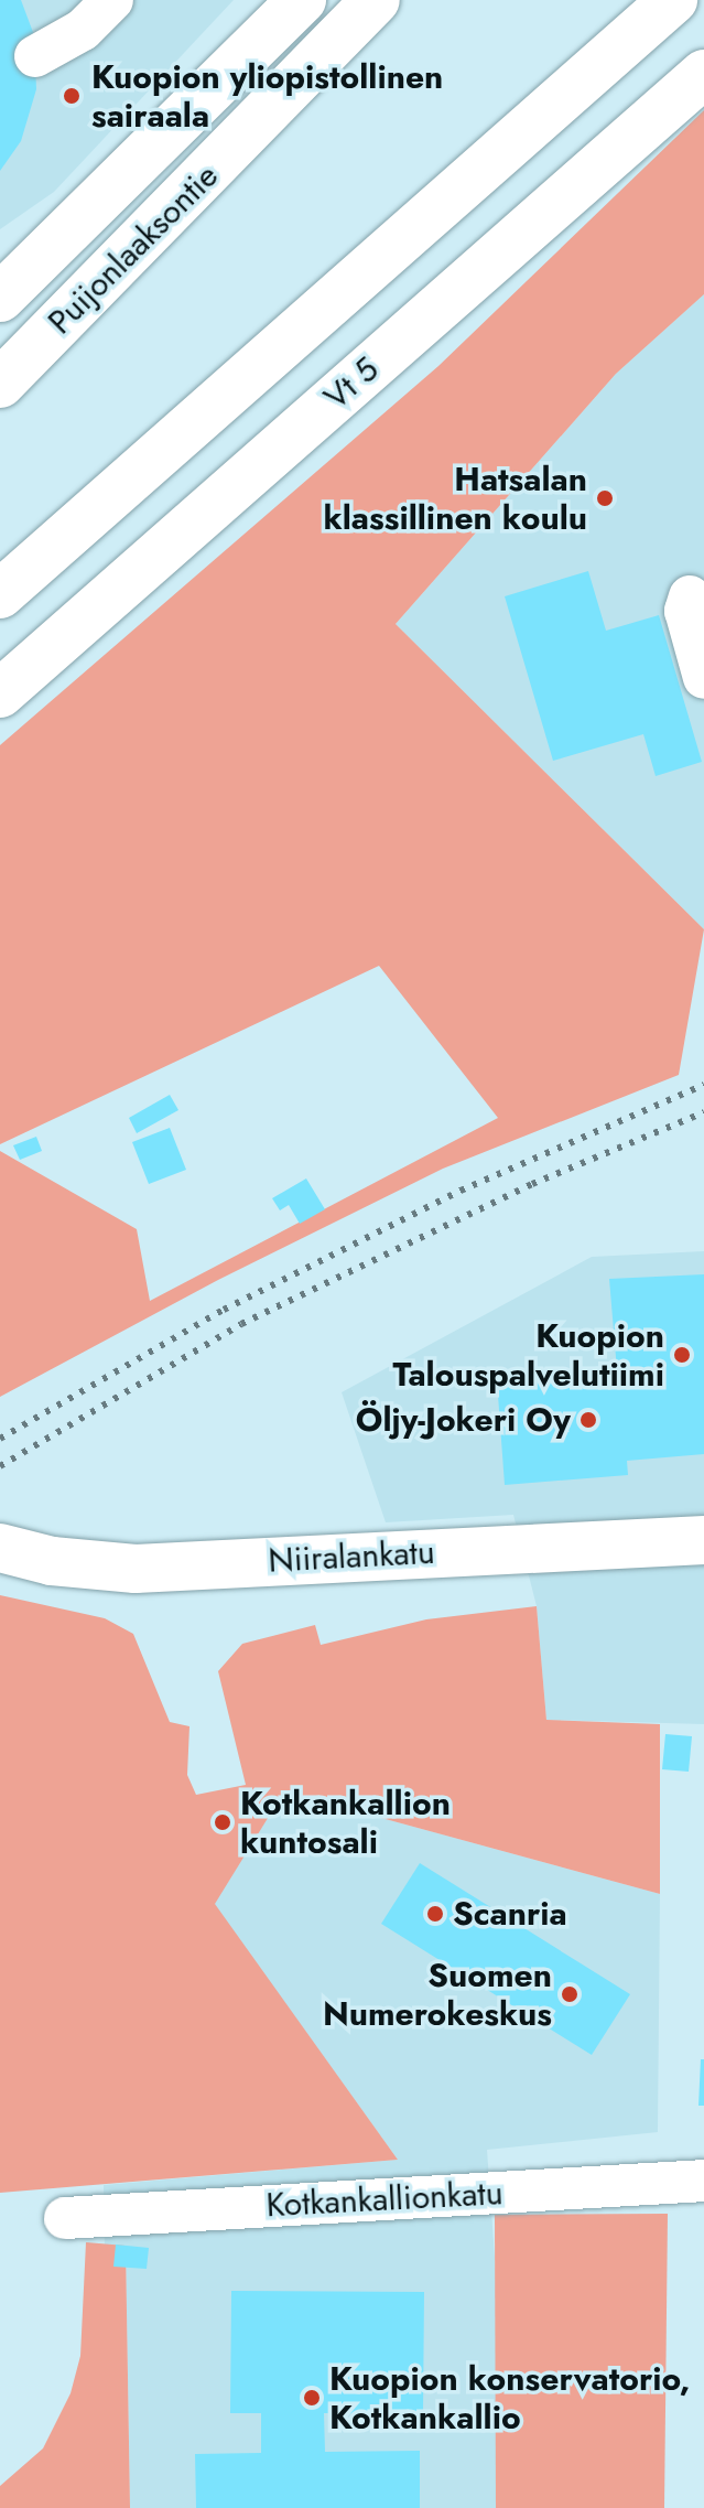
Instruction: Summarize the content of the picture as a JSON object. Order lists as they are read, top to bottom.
{
  "streets": {
    "main road": ["Puijonlaaksontie", "Vt 5", "Niiralankatu"],
    "street": ["Kotkankallionkatu"]
  },
  "places": [
    "Kuopion yliopistollinen sairaala",
    "Hatsalan klassillinen koulu",
    "Kuopion Talouspalvelutiimi",
    "Öljy-Jokeri Oy",
    "Kotkankallion kuntosali",
    "Scanria",
    "Suomen Numerokeskus",
    "Kuopion konservatorio, Kotkankallio"
  ]
}
